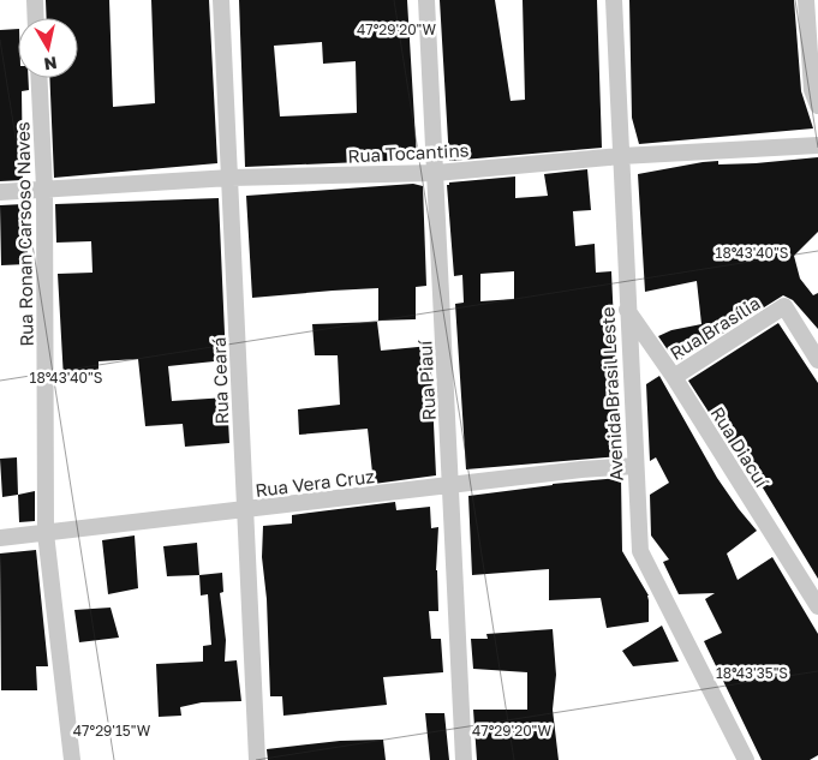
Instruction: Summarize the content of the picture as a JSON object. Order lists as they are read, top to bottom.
{
  "streets": {
    "street": [
      "Rua Tocantins",
      "Rua Ronan Carsoso Naves",
      "Rua Brasília",
      "Rua Ceará",
      "Rua Piauí",
      "Avenida Brasil Leste",
      "Rua Diacuí",
      "Rua Vera Cruz"
    ]
  },
  "crossings": [
    ["Rua Tocantins", "Rua Ronan Carsoso Naves"],
    ["Rua Tocantins", "Rua Ceará"],
    ["Rua Tocantins", "Rua Piauí"],
    ["Rua Tocantins", "Avenida Brasil Leste"],
    ["Rua Ronan Carsoso Naves", "Rua Vera Cruz"],
    ["Rua Brasília", "Rua Diacuí"],
    ["Rua Ceará", "Rua Vera Cruz"],
    ["Rua Piauí", "Rua Vera Cruz"],
    ["Avenida Brasil Leste", "Rua Diacuí"],
    ["Avenida Brasil Leste", "Rua Vera Cruz"]
  ],
  "north": "bottom",
  "coordinates": [
    "47°29'20\"W",
    "18°43'40\"S",
    "18°43'35\"S",
    "47°29'15\"W"
  ]
}
